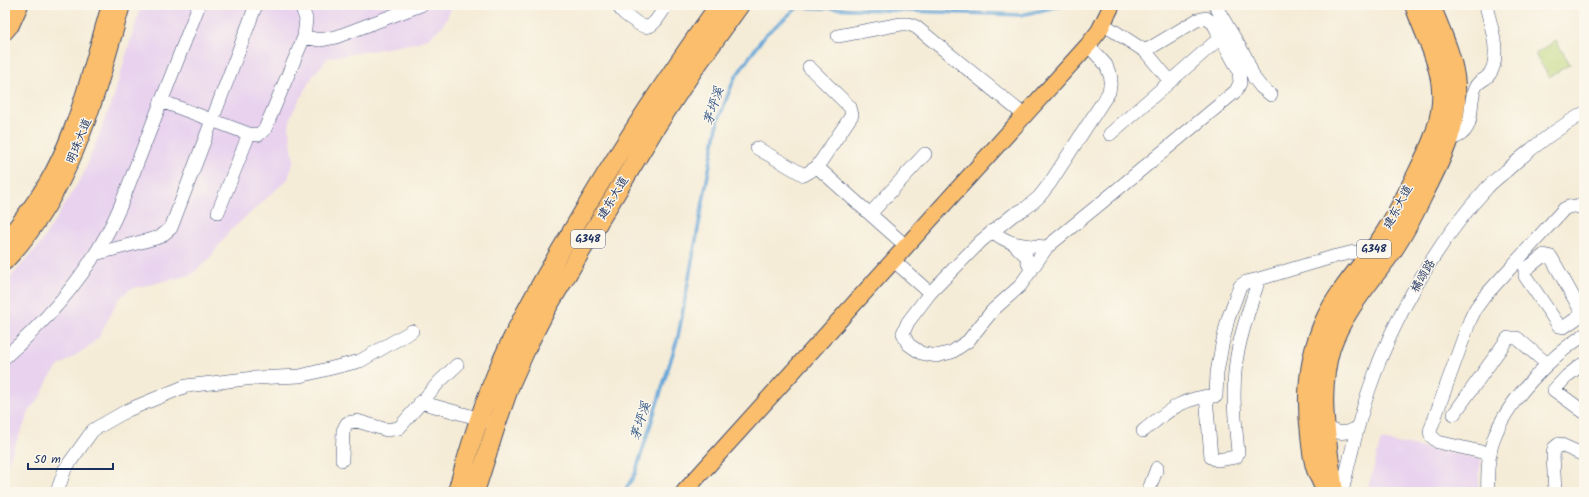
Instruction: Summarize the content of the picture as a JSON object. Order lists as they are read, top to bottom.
{
  "streets": {
    "highway": ["建东大道", "G348"],
    "main road": ["明珠大道"],
    "street": ["橘颂路"]
  },
  "water": ["茅坪溪"],
  "scale_bar": "50 m"
}
